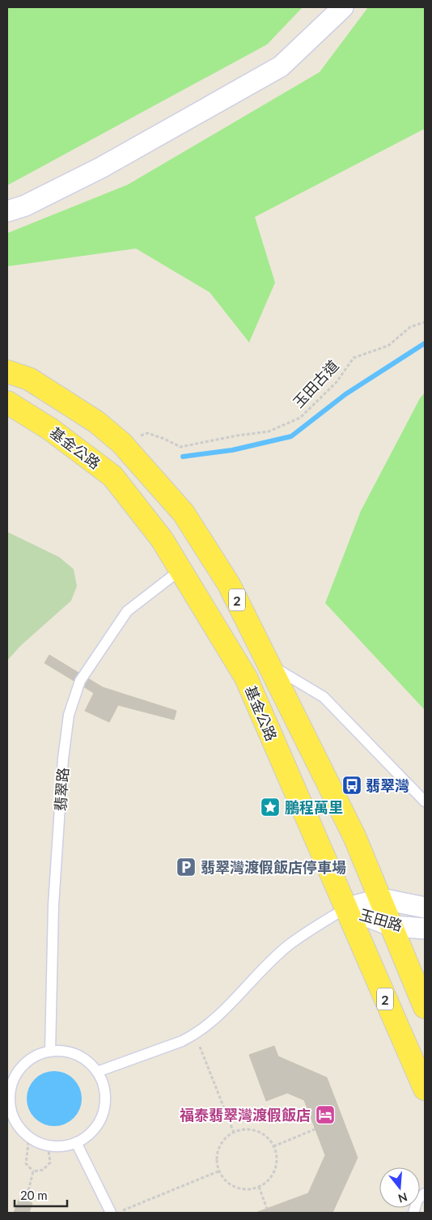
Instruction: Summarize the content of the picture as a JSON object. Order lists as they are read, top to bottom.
{
  "streets": {
    "main road": ["基金公路", "2"],
    "street": ["玉田路"],
    "lane": ["翡翠路"],
    "path": ["玉田古道"]
  },
  "crossings": [
    ["玉田古道", "基金公路"],
    ["基金公路", "翡翠路"],
    ["基金公路", "玉田路"]
  ],
  "places": {
    "bus stop": ["翡翠灣"],
    "place": ["鵬程萬里"],
    "parking": ["翡翠灣渡假飯店停車場"],
    "hotel": ["福泰翡翠灣渡假飯店"]
  },
  "scale_bar": "20 m",
  "north": "bottom"
}
